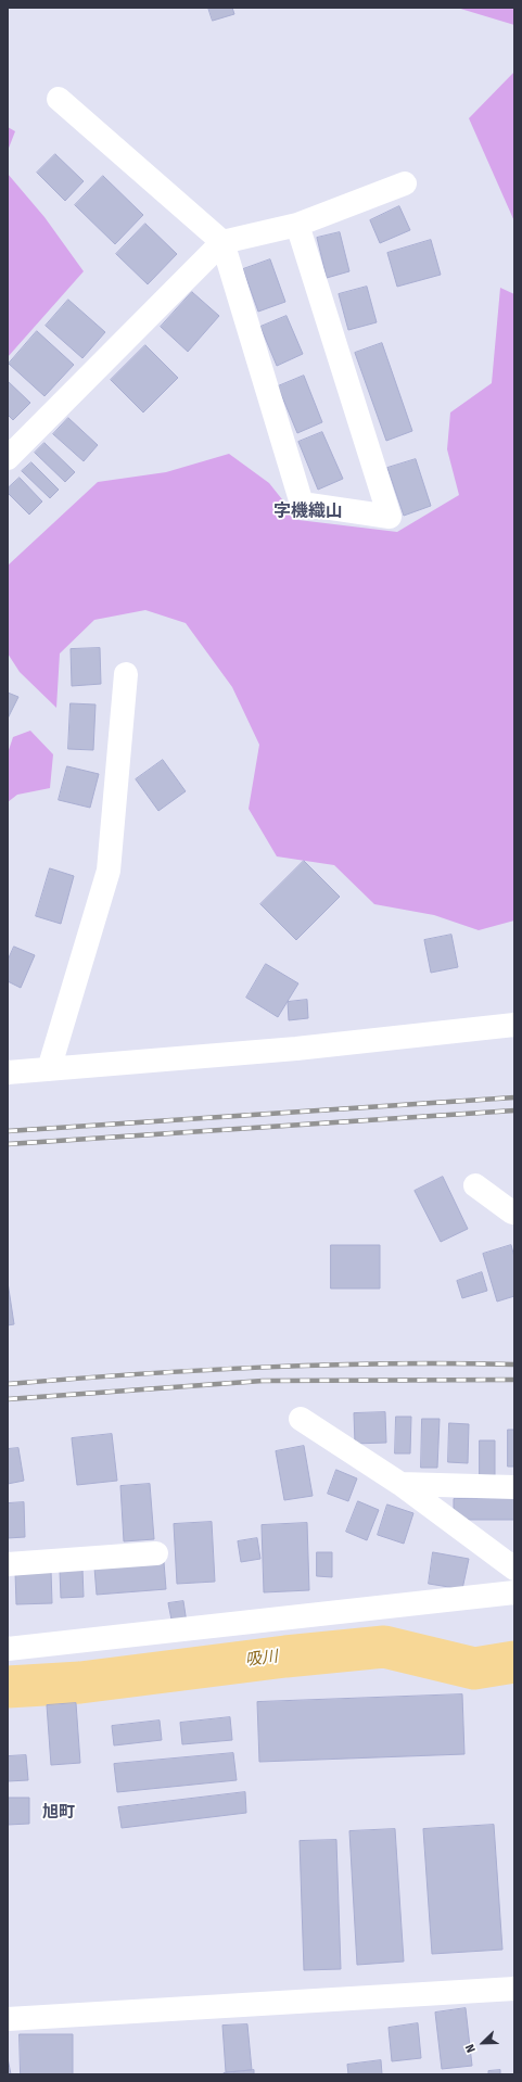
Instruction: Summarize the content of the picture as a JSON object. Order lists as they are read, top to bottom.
{
  "districts": ["字機織山", "旭町"],
  "water": ["吸川"],
  "north": "bottom left"
}
